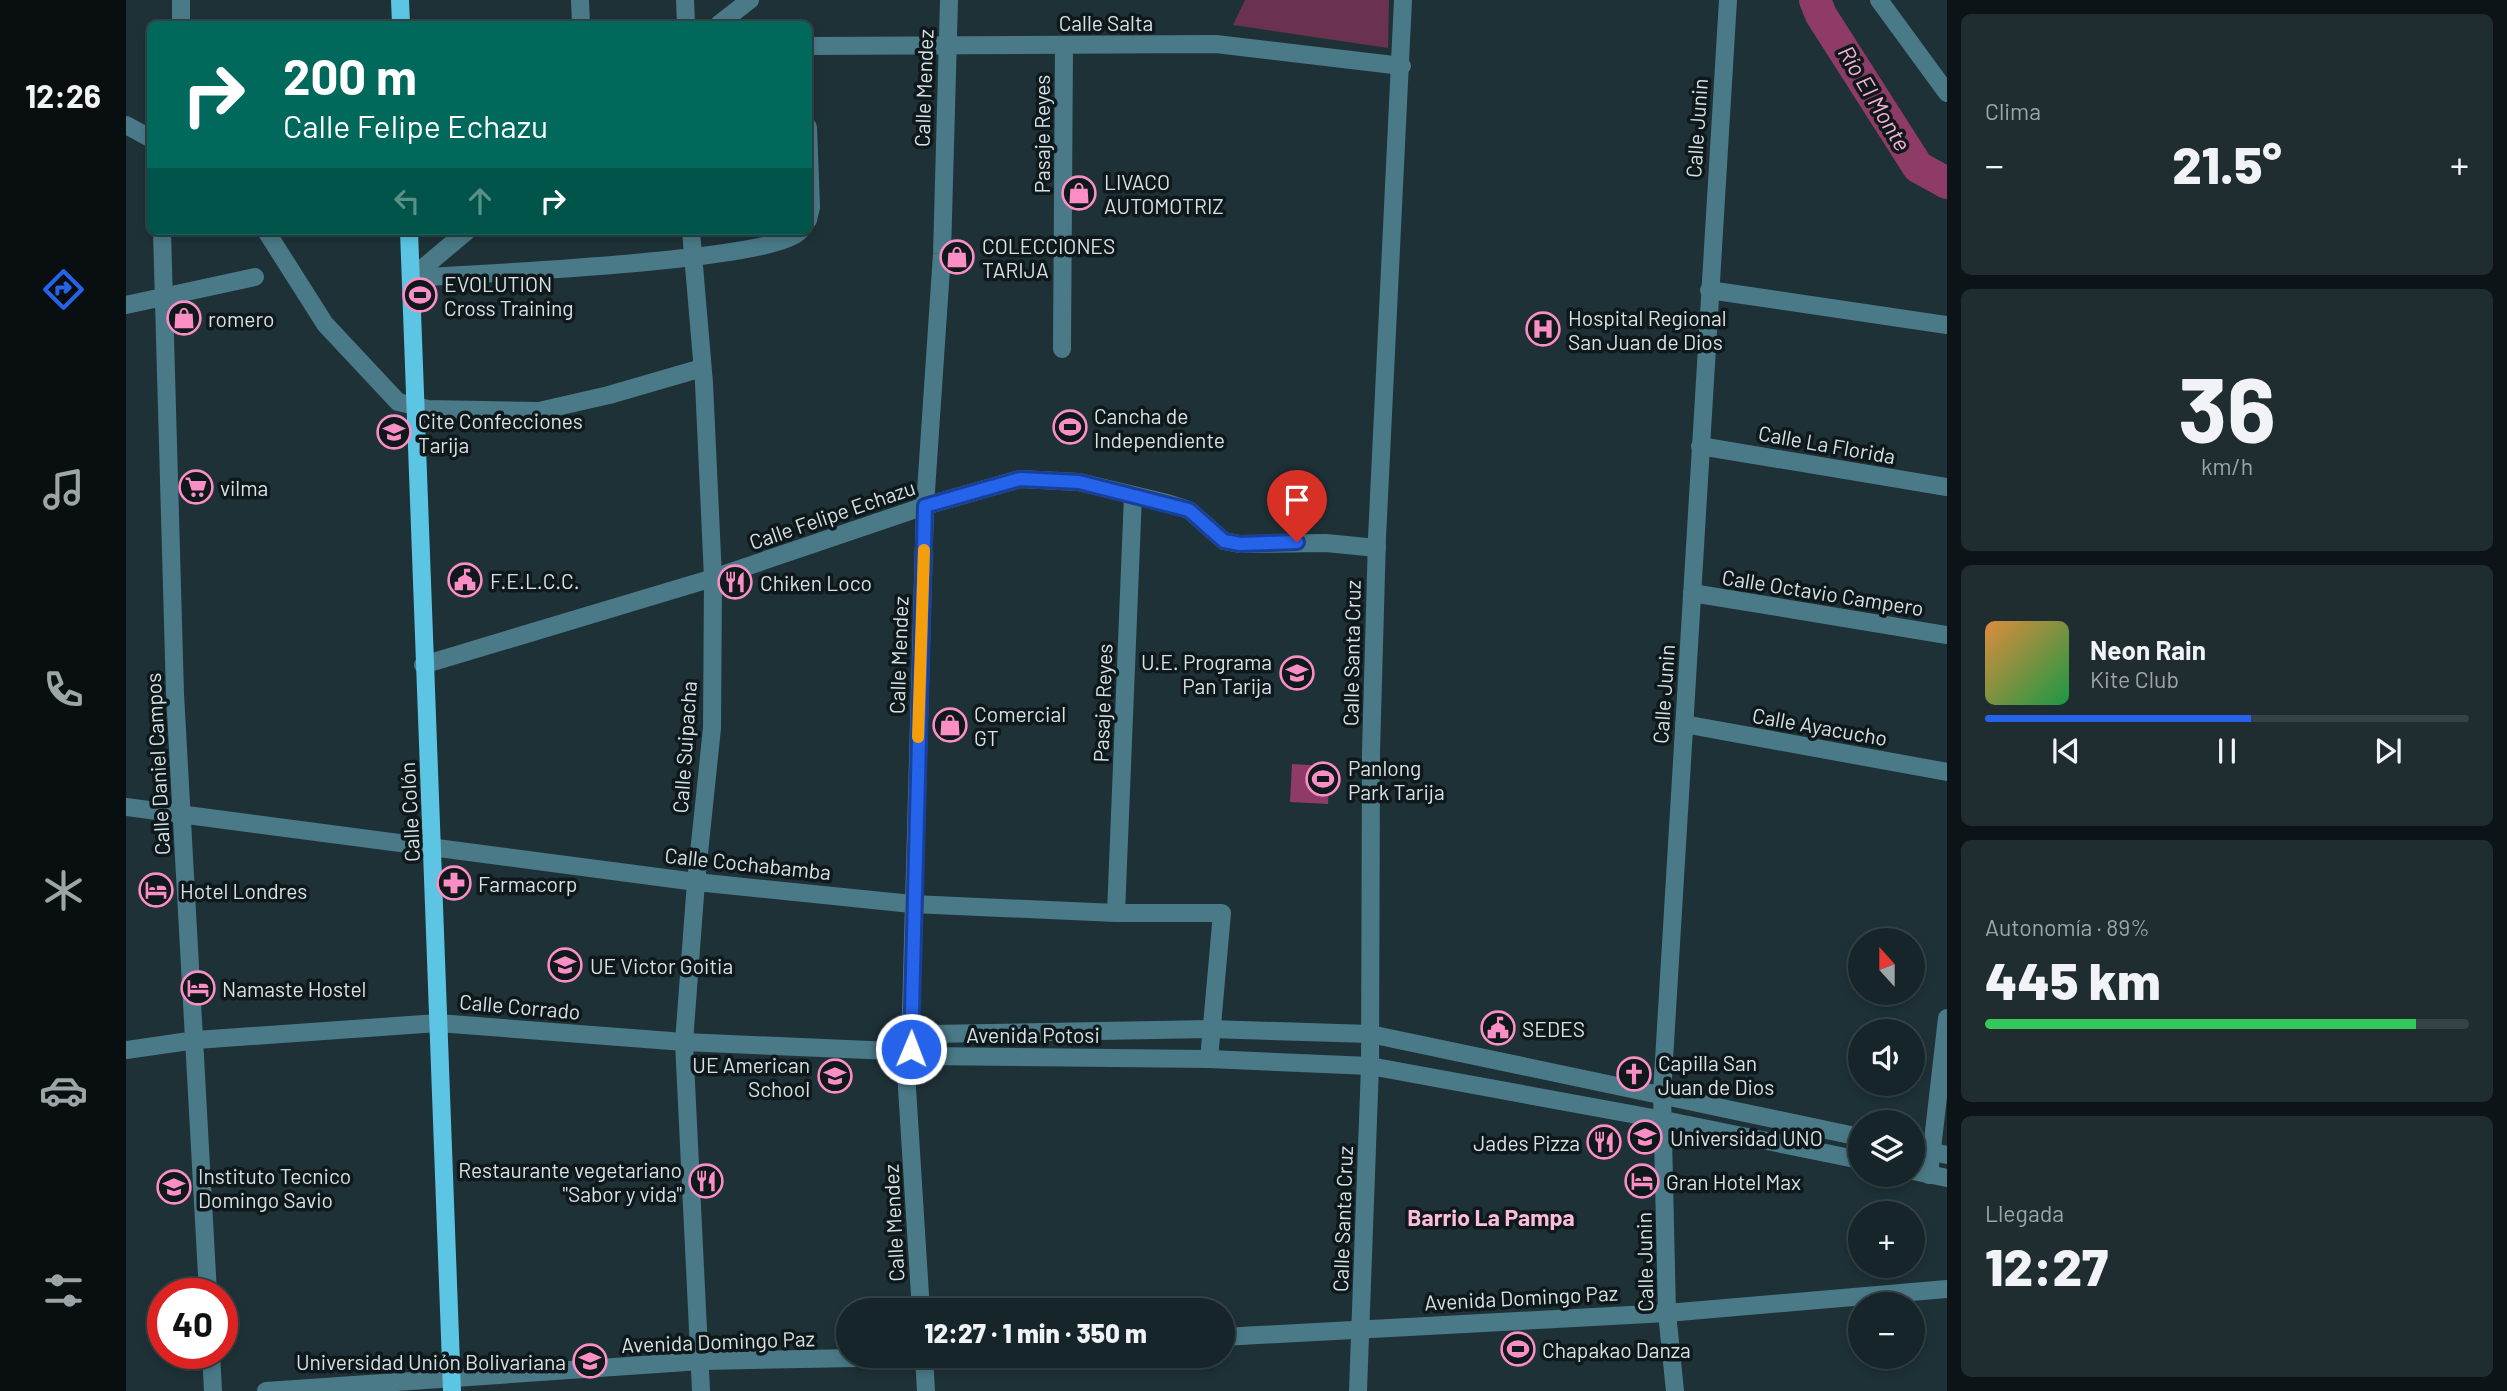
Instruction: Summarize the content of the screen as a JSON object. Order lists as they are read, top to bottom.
{
  "streets": {
    "main road": ["Calle Colón"],
    "street": [
      "Calle Salta",
      "Calle Mendez",
      "Calle Junin",
      "Pasaje Reyes",
      "Calle La Florida",
      "Calle Felipe Echazu",
      "Calle Octavio Campero",
      "Calle Santa Cruz",
      "Calle Ayacucho",
      "Calle Suipacha",
      "Calle Daniel Campos",
      "Calle Cochabamba",
      "Calle Corrado",
      "Avenida Potosi",
      "Avenida Domingo Paz"
    ]
  },
  "crossings": [
    ["Calle Salta", "Calle Mendez"],
    ["Calle Salta", "Pasaje Reyes"],
    ["Calle Salta", "Calle Santa Cruz"],
    ["Calle Mendez", "Calle Felipe Echazu"],
    ["Calle Mendez", "Calle Cochabamba"],
    ["Calle Mendez", "Calle Corrado"],
    ["Calle Mendez", "Avenida Potosi"],
    ["Calle Junin", "Calle La Florida"],
    ["Calle Junin", "Calle Octavio Campero"],
    ["Calle Junin", "Calle Ayacucho"],
    ["Calle Junin", "Avenida Potosi"],
    ["Calle Junin", "Avenida Domingo Paz"],
    ["Pasaje Reyes", "Calle Felipe Echazu"],
    ["Pasaje Reyes", "Calle Cochabamba"],
    ["Calle Felipe Echazu", "Calle Santa Cruz"],
    ["Calle Felipe Echazu", "Calle Suipacha"],
    ["Calle Felipe Echazu", "Calle Colón"],
    ["Calle Santa Cruz", "Avenida Potosi"],
    ["Calle Santa Cruz", "Avenida Domingo Paz"],
    ["Calle Suipacha", "Calle Cochabamba"],
    ["Calle Suipacha", "Calle Corrado"],
    ["Calle Suipacha", "Avenida Domingo Paz"],
    ["Calle Daniel Campos", "Calle Cochabamba"],
    ["Calle Daniel Campos", "Calle Corrado"],
    ["Calle Colón", "Calle Cochabamba"],
    ["Calle Colón", "Calle Corrado"],
    ["Calle Colón", "Avenida Domingo Paz"],
    ["Calle Cochabamba", "Avenida Potosi"],
    ["Calle Corrado", "Avenida Potosi"]
  ],
  "districts": ["Barrio La Pampa"],
  "water": ["Río El Monte"],
  "places": {
    "shop": [
      "LIVACO AUTOMOTRIZ",
      "COLECCIONES TARIJA",
      "romero",
      "Comercial GT"
    ],
    "sports": [
      "EVOLUTION Cross Training",
      "Cancha de Independiente",
      "Panlong Park Tarija",
      "Chapakao Danza"
    ],
    "hospital": ["Hospital Regional San Juan de Dios"],
    "school or university": [
      "Cite Confecciones Tarija",
      "U.E. Programa Pan Tarija",
      "UE Victor Goitia",
      "UE American School",
      "Universidad UNO",
      "Instituto Tecnico Domingo Savio",
      "Universidad Unión Bolivariana"
    ],
    "supermarket": ["vilma"],
    "public building": ["F.E.L.C.C.", "SEDES"],
    "restaurant": ["Chiken Loco", "Jades Pizza", "Restaurante vegetariano \"Sabor y vida\""],
    "pharmacy": ["Farmacorp"],
    "hotel": ["Hotel Londres", "Namaste Hostel", "Gran Hotel Max"],
    "church": ["Capilla San Juan de Dios"]
  },
  "north": "top",
  "page": {
    "tabs": "12:26",
    "tile": [
      "Clima",
      ["36", "km/h"],
      ["Autonomía · 89%", "445 km"],
      ["Llegada", "12:27"]
    ],
    "turn": ["200 m", "Calle Felipe Echazu"],
    "heat": ["−", "21.5°", "+"],
    "song": ["Neon Rain", "Kite Club"],
    "map_buttons": ["+", "−"],
    "limit": "40",
    "trip": "12:27 · 1 min · 350 m"
  }
}
